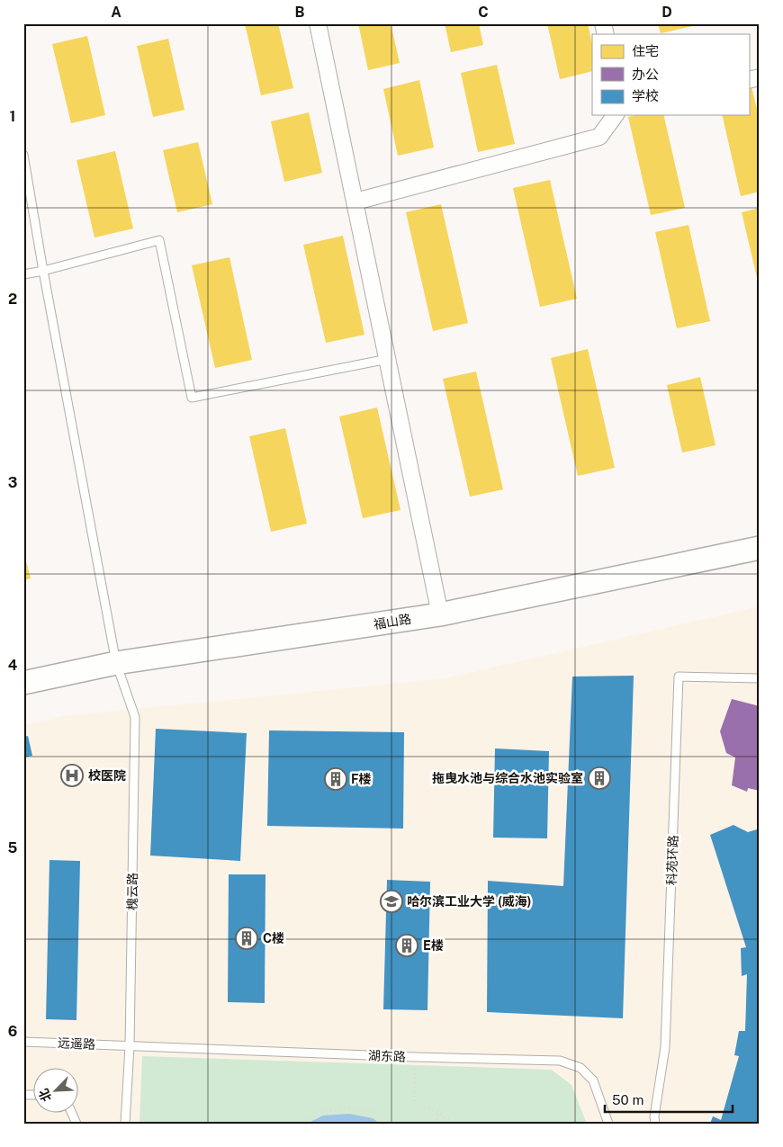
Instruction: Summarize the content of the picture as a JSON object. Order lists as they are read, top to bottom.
{
  "streets": {
    "main road": ["福山路"],
    "lane": [
      "科苑环路",
      "槐云路",
      "远遥路",
      "湖东路"
    ]
  },
  "crossings": [
    ["福山路", "槐云路"],
    ["槐云路", "远遥路"],
    ["槐云路", "湖东路"],
    ["远遥路", "湖东路"]
  ],
  "places": {
    "hospital": ["校医院"],
    "building": [
      "拖曳水池与综合水池实验室",
      "F楼",
      "C楼",
      "E楼"
    ],
    "school or university": ["哈尔滨工业大学 (威海)"]
  },
  "legend": ["住宅", "办公", "学校"],
  "scale_bar": "50 m",
  "north": "bottom left",
  "grid": {
    "columns": [
      "A",
      "B",
      "C",
      "D"
    ],
    "rows": [
      "1",
      "2",
      "3",
      "4",
      "5",
      "6"
    ]
  }
}
